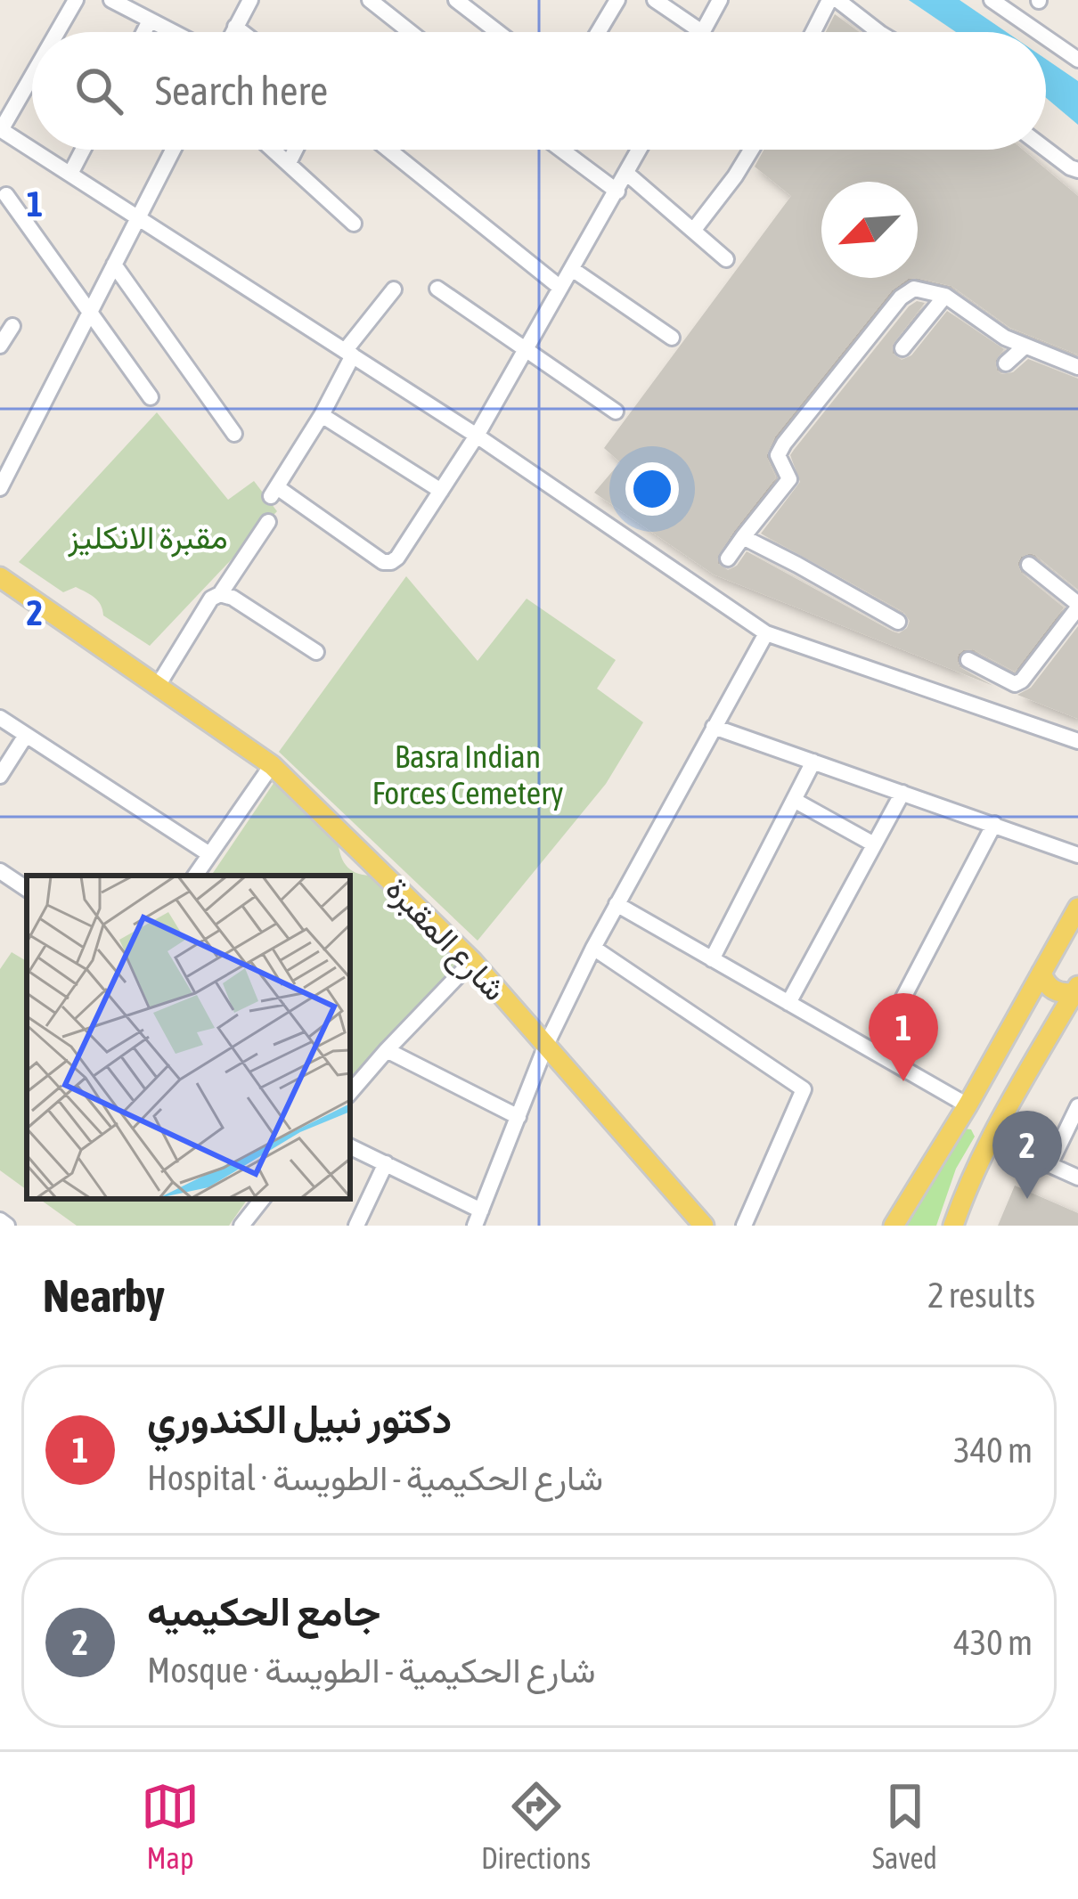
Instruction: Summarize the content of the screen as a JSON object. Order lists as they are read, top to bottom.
{
  "streets": {
    "main road": ["شارع المقبرة"]
  },
  "parks": ["مقبرة الانكليز", "Basra Indian Forces Cemetery"],
  "north": "bottom left",
  "page": {
    "search": "Search here",
    "pins": ["1", "2"],
    "heading": ["Nearby", "2 results"],
    "list": [
      {
        "mark": "1",
        "name": "دكتور نبيل الكندوري",
        "note": "Hospital · شارع الحكيمية - الطويسة",
        "value": "340 m"
      },
      {
        "mark": "2",
        "name": "جامع الحكيميه",
        "note": "Mosque · شارع الحكيمية - الطويسة",
        "value": "430 m"
      }
    ],
    "nav": ["Map", "Directions", "Saved"]
  },
  "grid": {
    "rows": ["1", "2"]
  }
}
